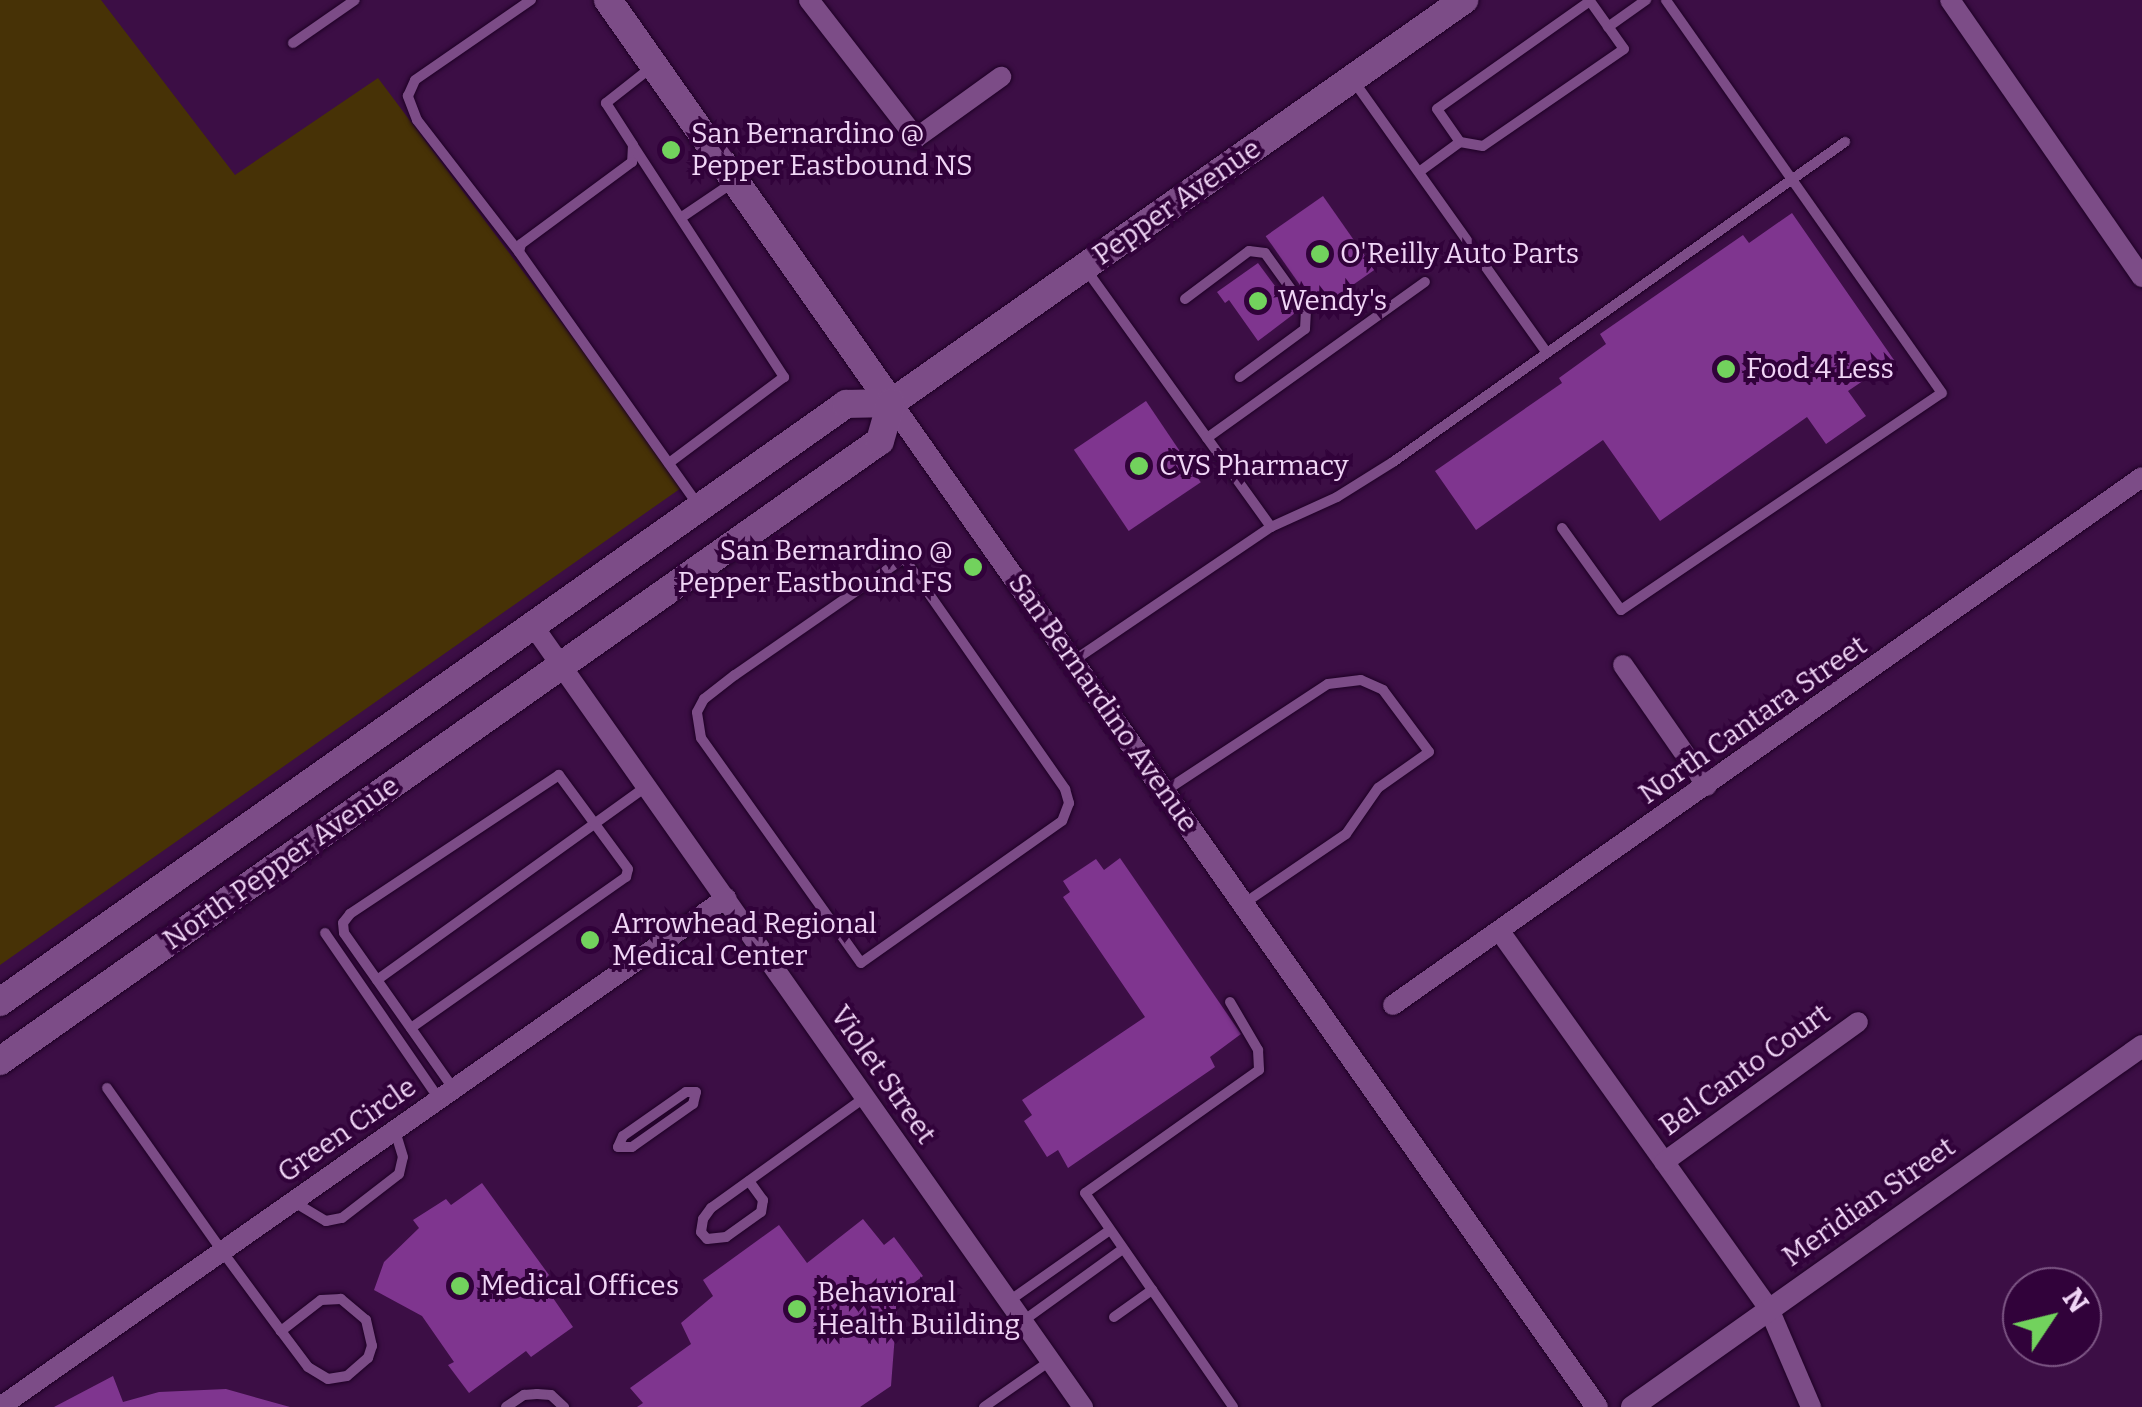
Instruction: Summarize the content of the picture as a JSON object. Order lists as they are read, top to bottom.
{
  "streets": {
    "main road": ["Pepper Avenue", "San Bernardino Avenue", "North Pepper Avenue"],
    "street": [
      "North Cantara Street",
      "Bel Canto Court",
      "Violet Street",
      "Green Circle",
      "Meridian Street"
    ]
  },
  "crossings": [
    ["Pepper Avenue", "San Bernardino Avenue"],
    ["North Pepper Avenue", "Violet Street"],
    ["Violet Street", "Green Circle"]
  ],
  "places": [
    "San Bernardino @ Pepper Eastbound NS",
    "O'Reilly Auto Parts",
    "Wendy's",
    "Food 4 Less",
    "CVS Pharmacy",
    "San Bernardino @ Pepper Eastbound FS",
    "Arrowhead Regional Medical Center",
    "Medical Offices",
    "Behavioral Health Building"
  ],
  "north": "top right"
}
